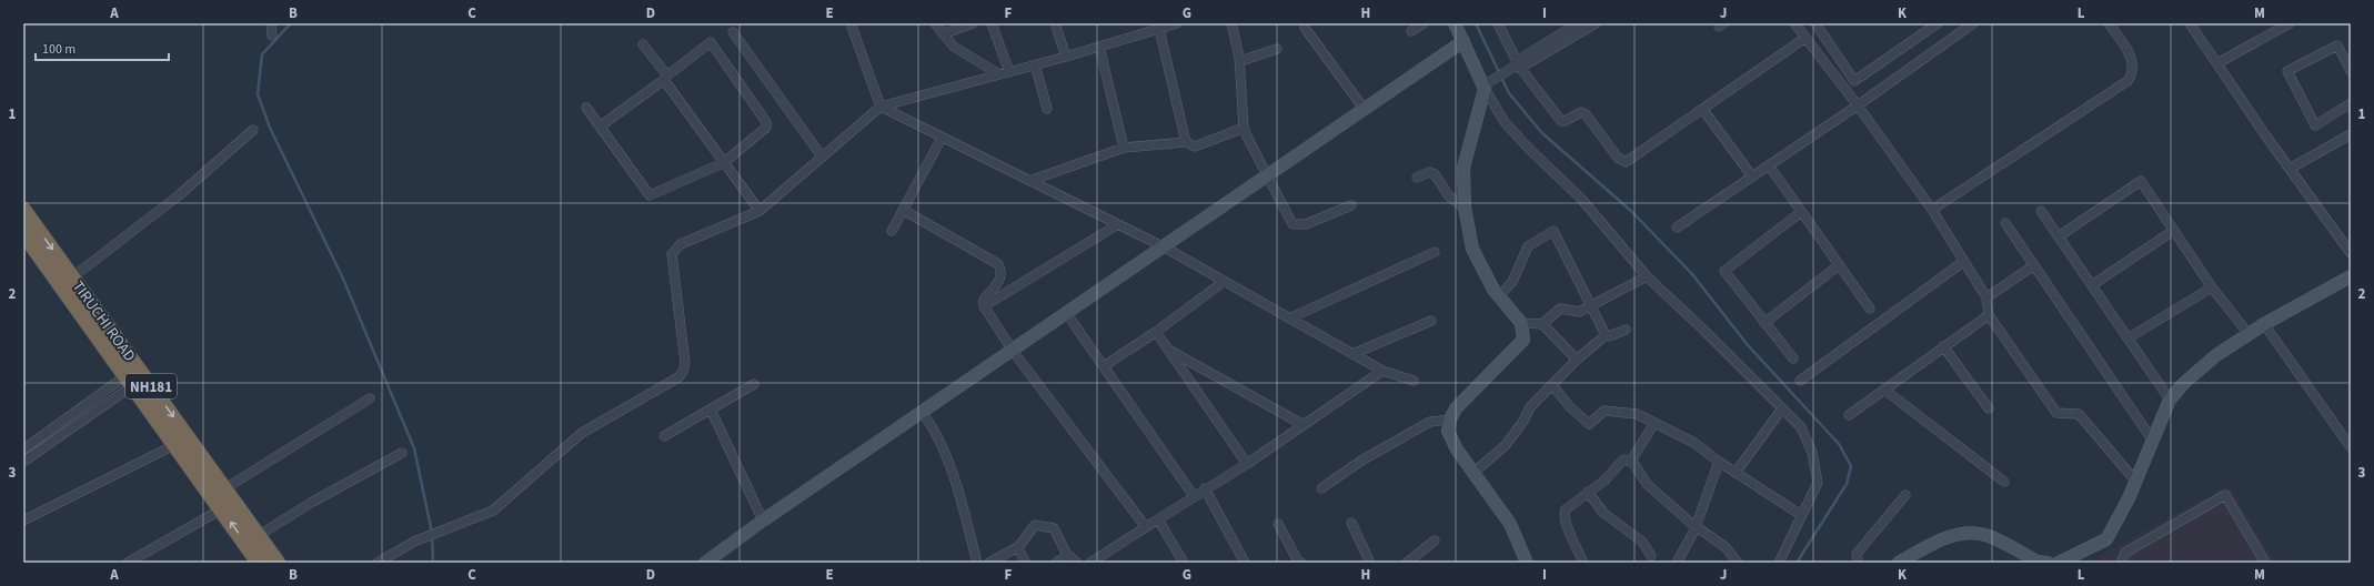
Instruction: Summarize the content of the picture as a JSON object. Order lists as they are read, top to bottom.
{
  "streets": {
    "highway": ["TIRUCHI ROAD", "NH181"]
  },
  "scale_bar": "100 m",
  "grid": {
    "columns": [
      "A",
      "B",
      "C",
      "D",
      "E",
      "F",
      "G",
      "H",
      "I",
      "J",
      "K",
      "L",
      "M"
    ],
    "rows": ["1", "2", "3"]
  }
}
